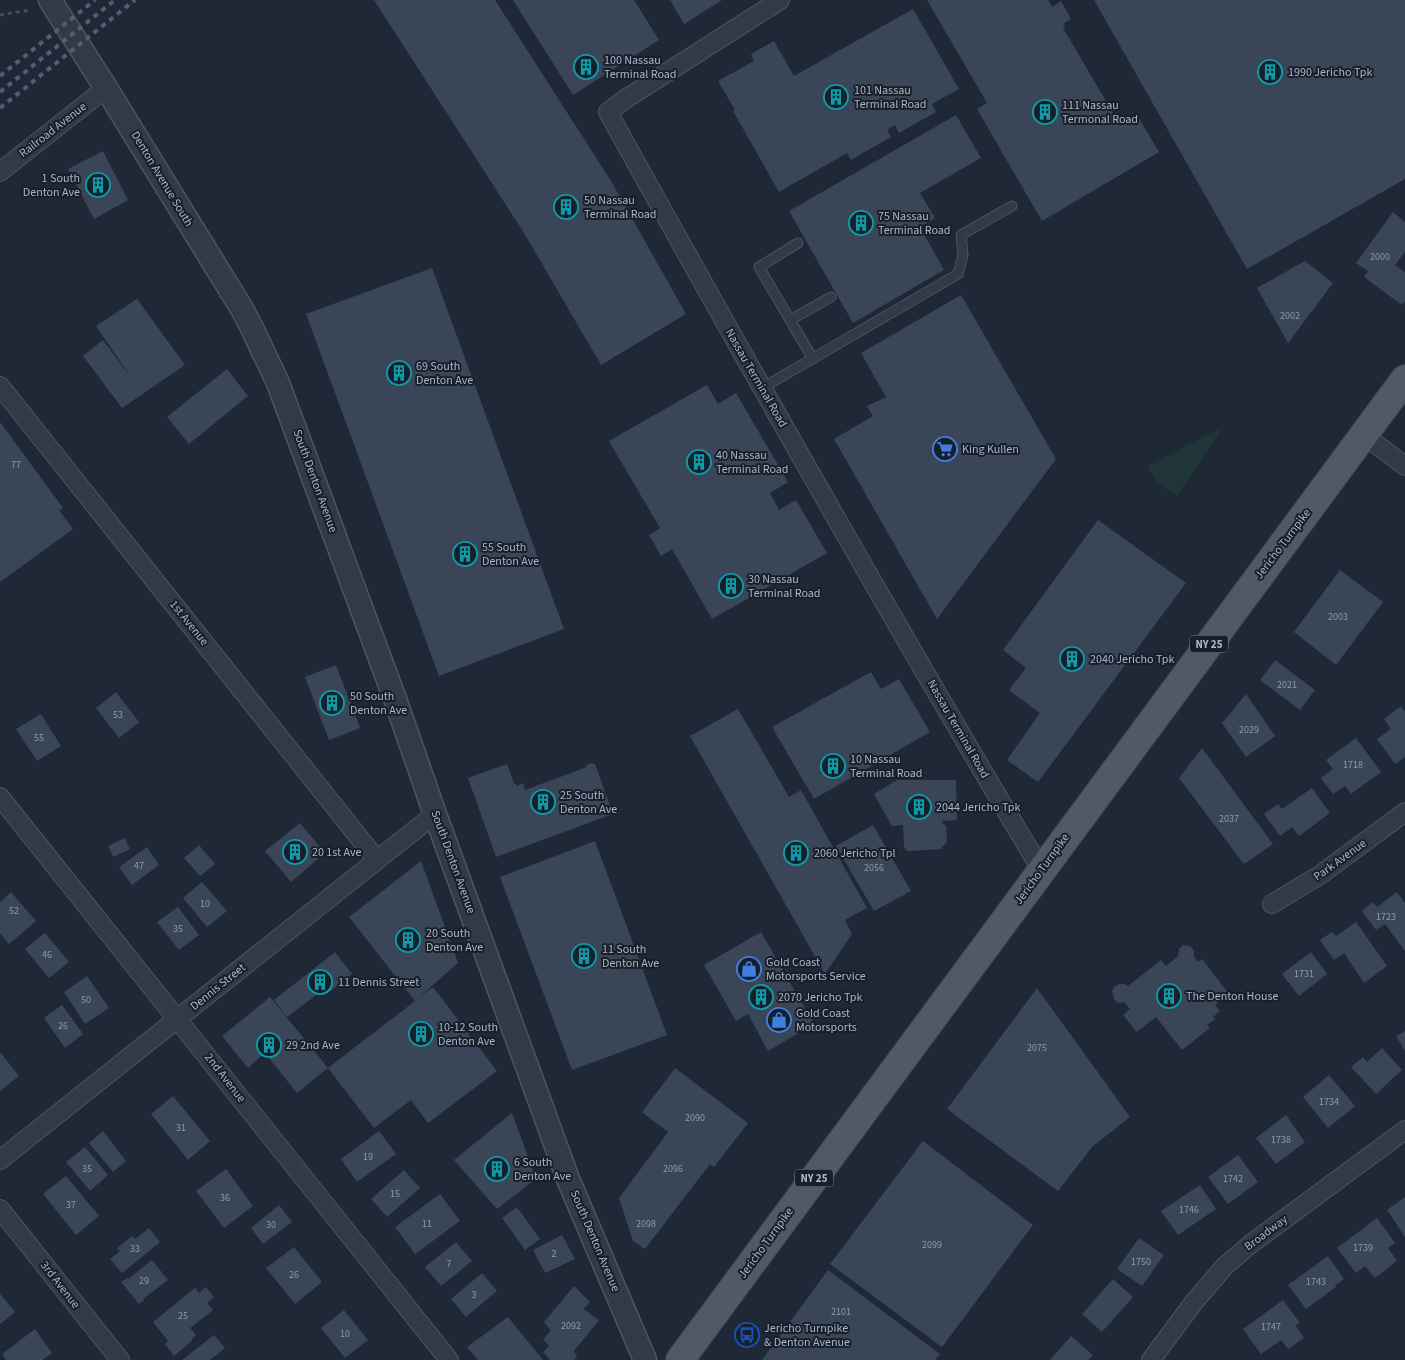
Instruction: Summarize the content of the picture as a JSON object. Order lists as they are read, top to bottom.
{
  "streets": {
    "main road": ["Jericho Turnpike", "NY 25"],
    "street": [
      "Railroad Avenue",
      "Denton Avenue South",
      "Nassau Terminal Road",
      "South Denton Avenue",
      "1st Avenue",
      "Park Avenue",
      "Dennis Street",
      "2nd Avenue",
      "Broadway",
      "3rd Avenue"
    ]
  },
  "crossings": [
    ["Railroad Avenue", "Denton Avenue South"],
    ["Denton Avenue South", "South Denton Avenue"],
    ["Nassau Terminal Road", "Jericho Turnpike"],
    ["South Denton Avenue", "Dennis Street"],
    ["1st Avenue", "Dennis Street"],
    ["Dennis Street", "2nd Avenue"]
  ],
  "places": {
    "building": [
      "100 Nassau Terminal Road",
      "1990 Jericho Tpk",
      "101 Nassau Terminal Road",
      "111 Nassau Termonal Road",
      "1 South Denton Ave",
      "50 Nassau Terminal Road",
      "75 Nassau Terminal Road",
      "69 South Denton Ave",
      "40 Nassau Terminal Road",
      "55 South Denton Ave",
      "30 Nassau Terminal Road",
      "2040 Jericho Tpk",
      "50 South Denton Ave",
      "10 Nassau Terminal Road",
      "25 South Denton Ave",
      "2044 Jericho Tpk",
      "20 1st Ave",
      "2060 Jericho Tpl",
      "20 South Denton Ave",
      "11 South Denton Ave",
      "11 Dennis Street",
      "The Denton House",
      "2070 Jericho Tpk",
      "10-12 South Denton Ave",
      "29 2nd Ave",
      "6 South Denton Ave"
    ],
    "supermarket": ["King Kullen"],
    "shop": ["Gold Coast Motorsports Service", "Gold Coast Motorsports"],
    "bus stop": ["Jericho Turnpike & Denton Avenue"]
  },
  "house_numbers": [
    "2000",
    "2002",
    "77",
    "2003",
    "2021",
    "53",
    "2029",
    "55",
    "1718",
    "2037",
    "47",
    "2056",
    "10",
    "52",
    "1723",
    "35",
    "46",
    "1731",
    "50",
    "26",
    "2075",
    "1734",
    "2090",
    "31",
    "1738",
    "19",
    "35",
    "2096",
    "1742",
    "15",
    "36",
    "37",
    "1746",
    "11",
    "2098",
    "30",
    "2099",
    "1739",
    "33",
    "2",
    "1750",
    "7",
    "26",
    "29",
    "1743",
    "3",
    "2101",
    "25",
    "2092",
    "1747",
    "10"
  ]
}
